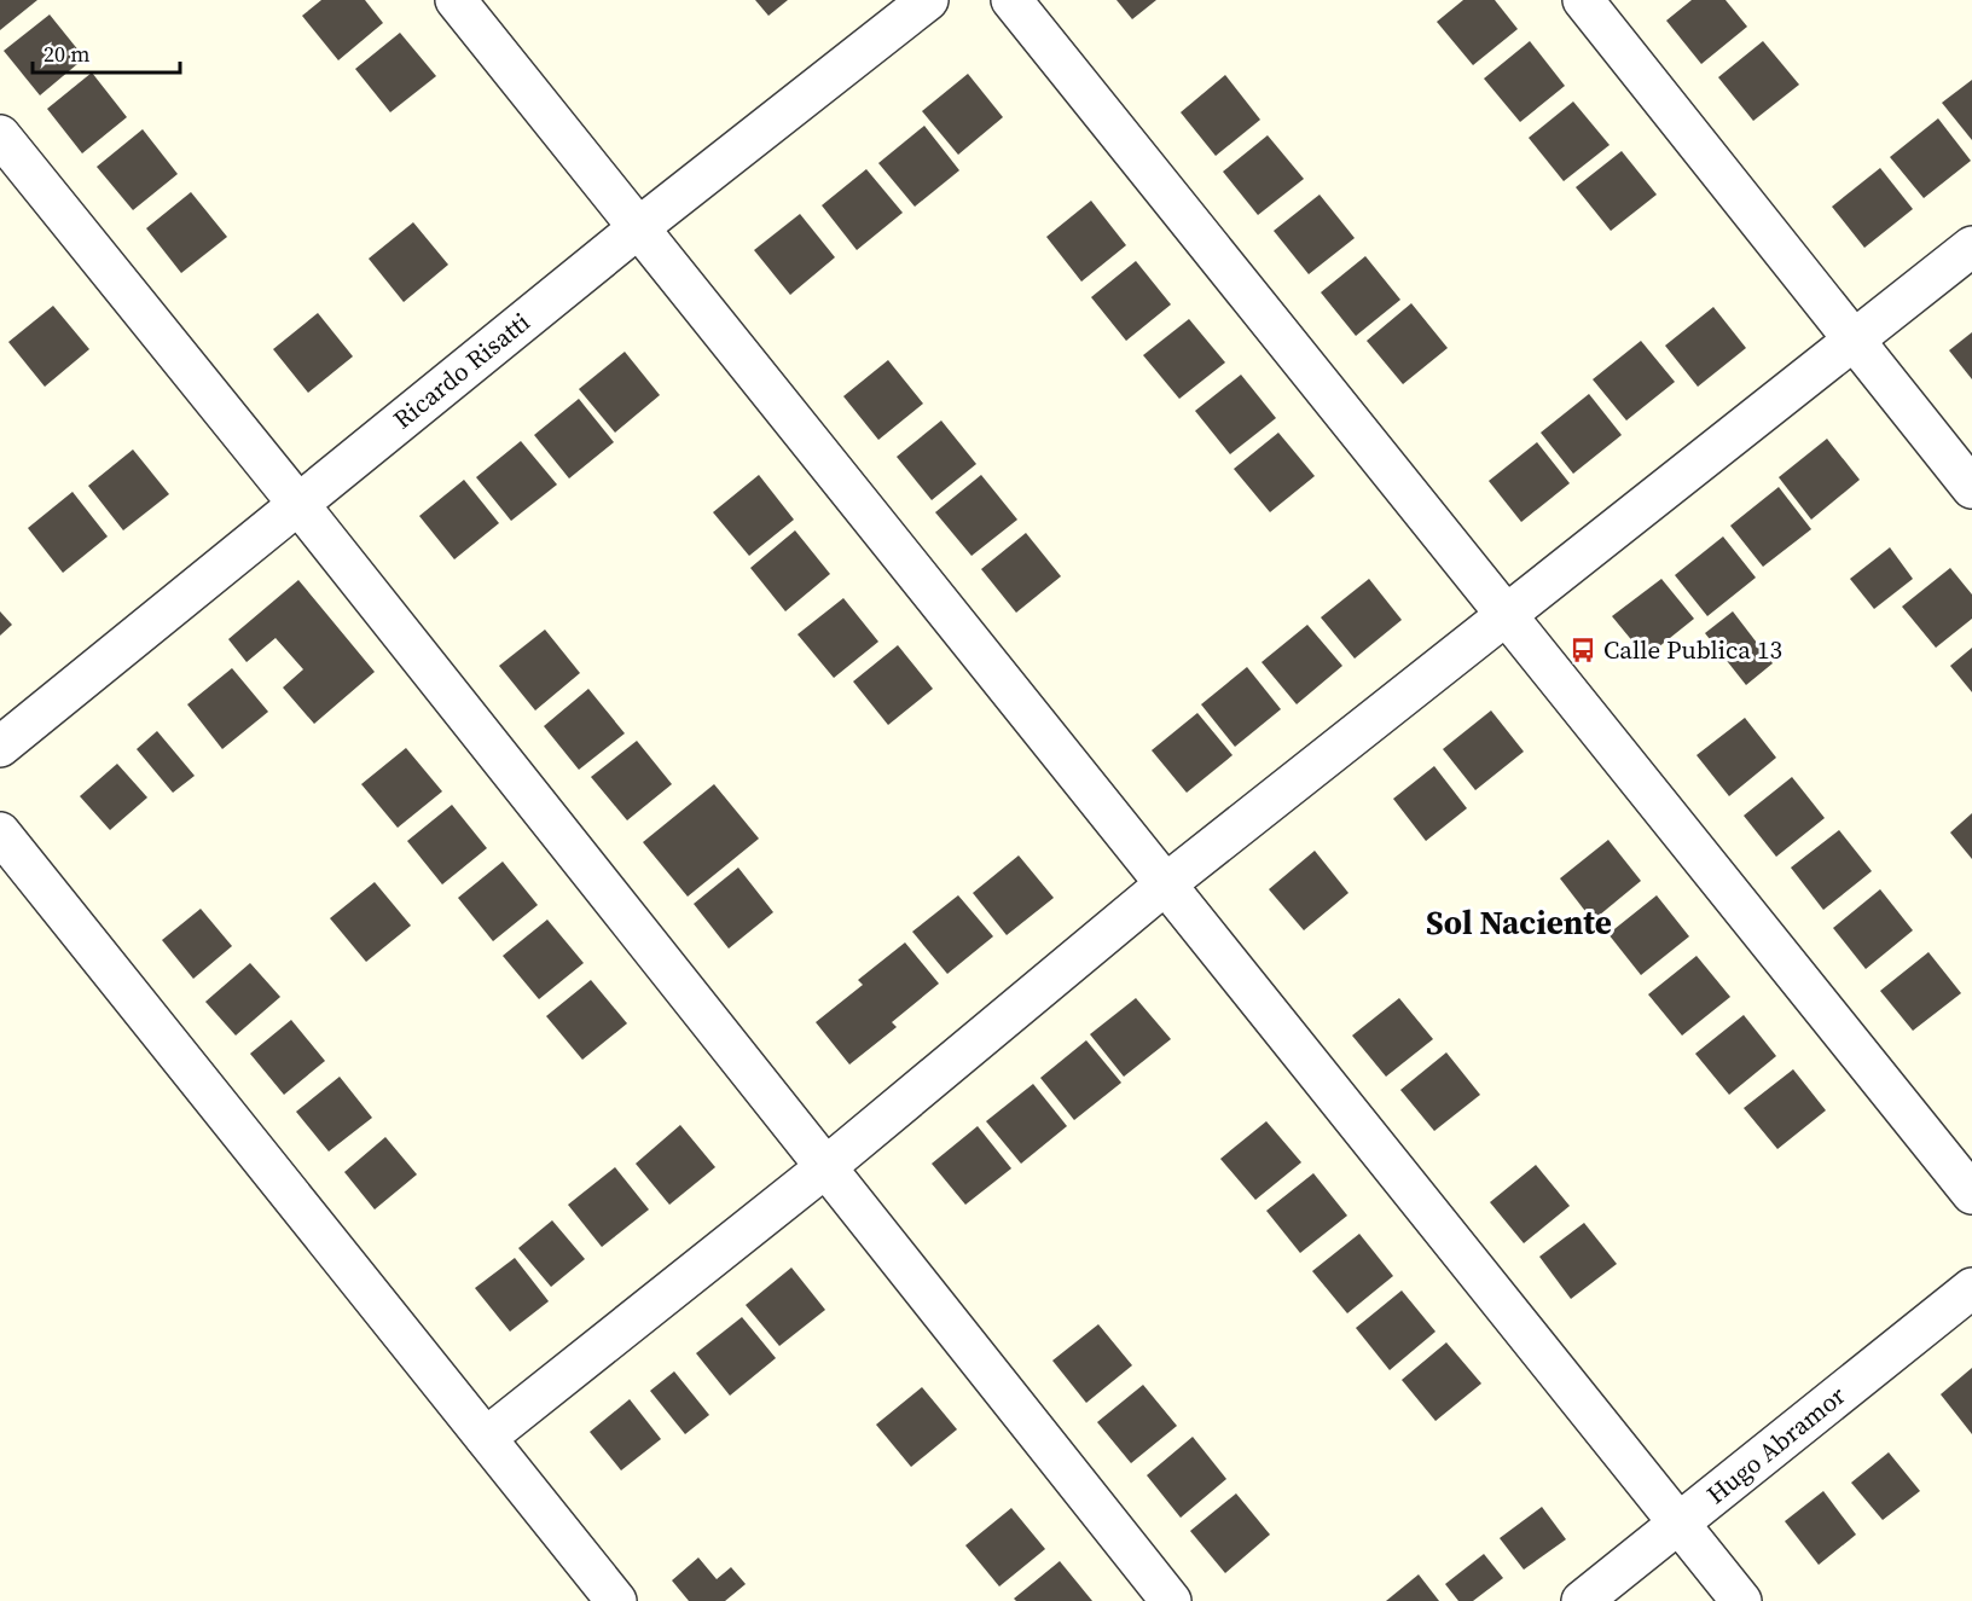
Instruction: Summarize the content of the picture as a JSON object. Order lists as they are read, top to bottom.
{
  "streets": {
    "street": ["Ricardo Risatti", "Hugo Abramor"]
  },
  "districts": ["Sol Naciente"],
  "places": {
    "bus stop": ["Calle Publica 13"]
  },
  "scale_bar": "20 m"
}
